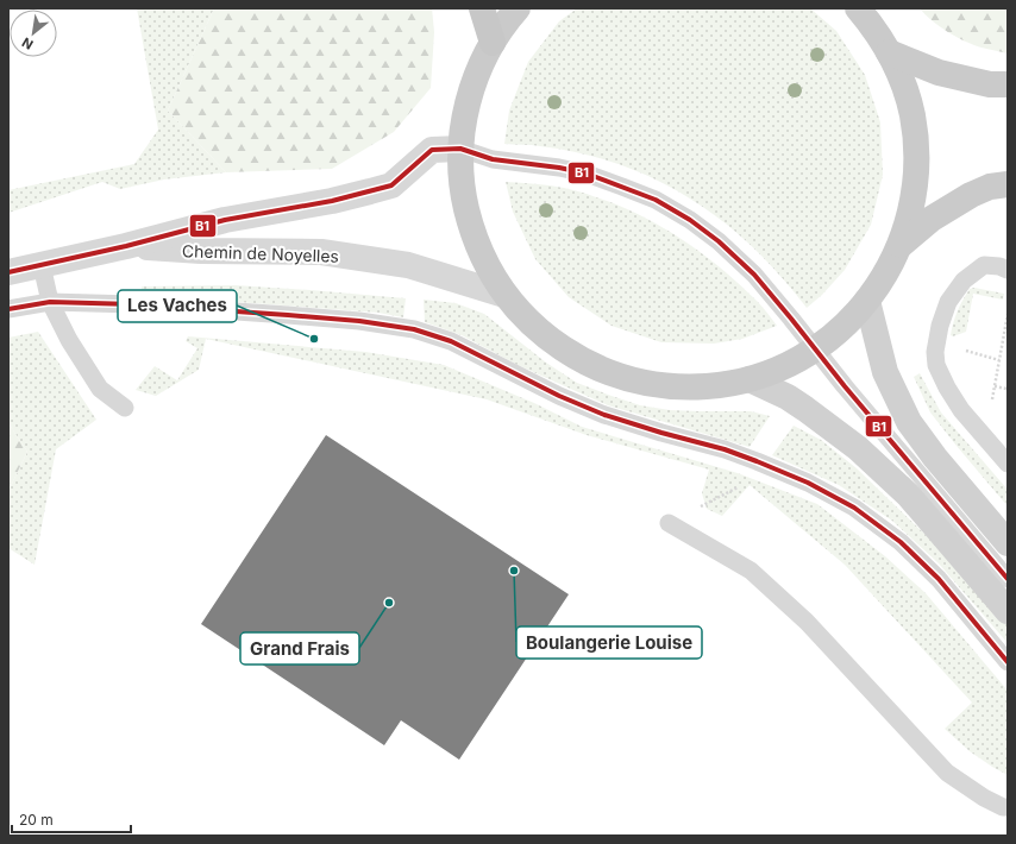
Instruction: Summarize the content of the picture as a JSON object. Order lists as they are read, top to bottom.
{
  "streets": {
    "street": ["Chemin de Noyelles"]
  },
  "places": ["Les Vaches", "Boulangerie Louise", "Grand Frais"],
  "lines": ["transit line B1"],
  "scale_bar": "20 m",
  "north": "bottom left"
}
